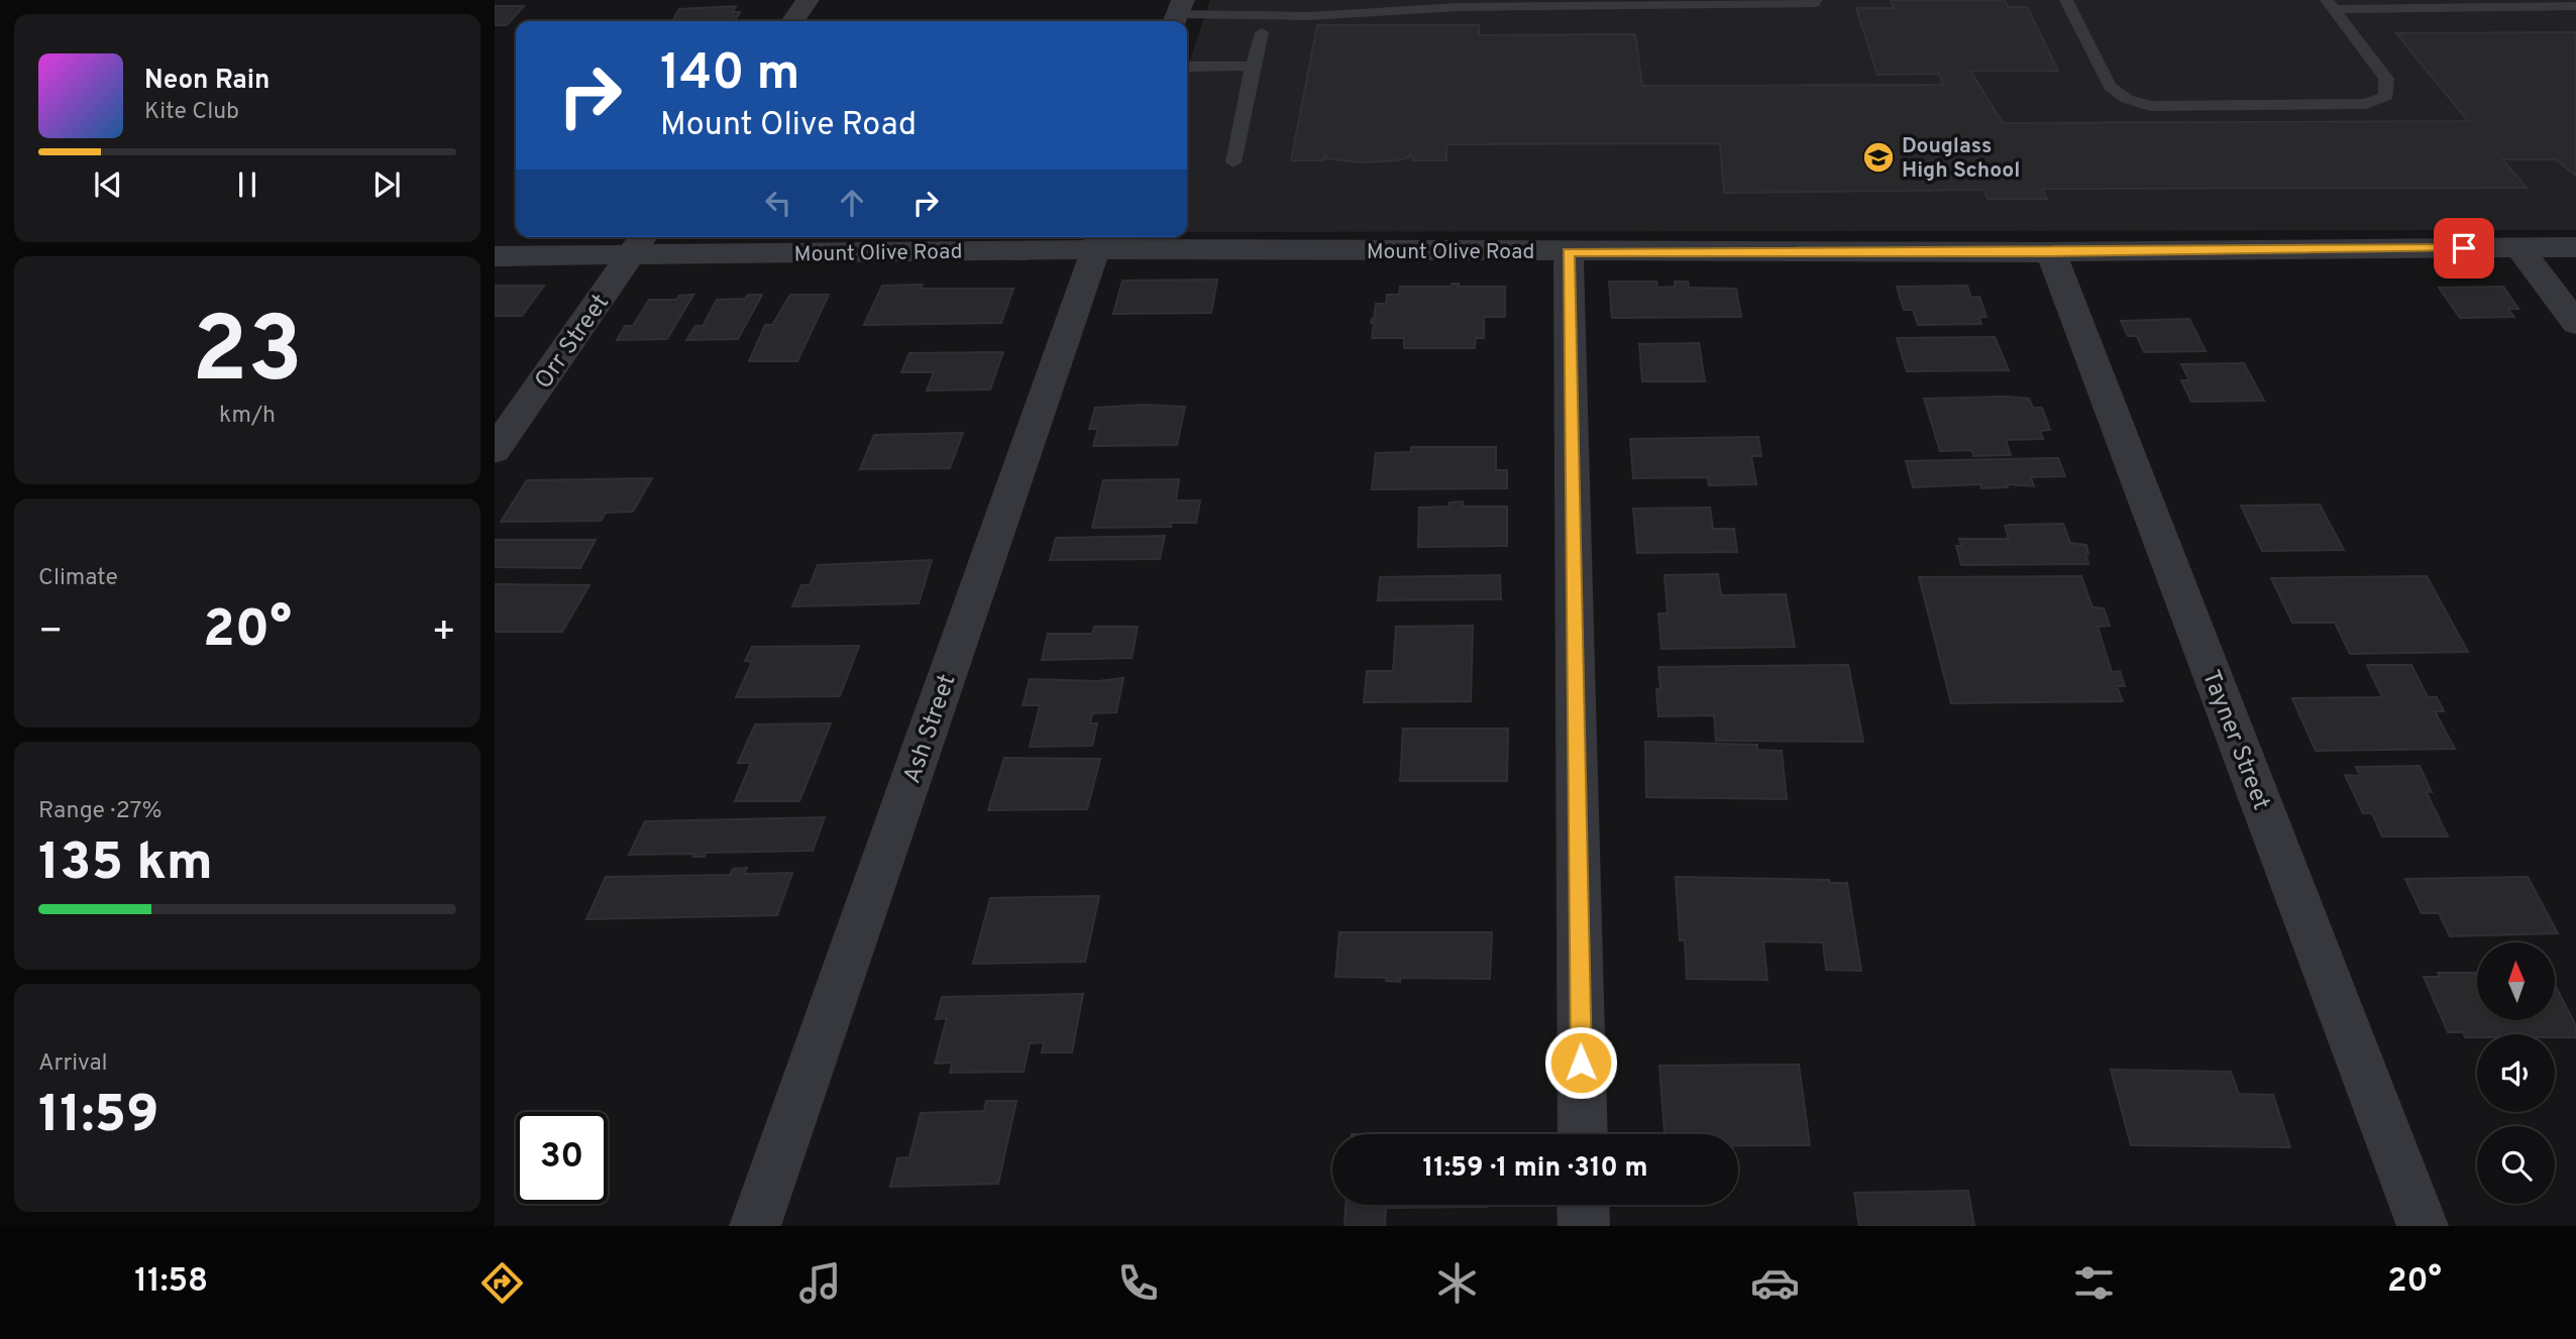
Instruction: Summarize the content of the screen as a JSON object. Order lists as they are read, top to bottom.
{
  "streets": {
    "street": [
      "Mount Olive Road",
      "Orr Street",
      "Ash Street",
      "Tayner Street"
    ]
  },
  "crossings": [
    ["Mount Olive Road", "Orr Street"],
    ["Mount Olive Road", "Ash Street"],
    ["Mount Olive Road", "Tayner Street"]
  ],
  "places": {
    "school or university": ["Douglass High School"]
  },
  "north": "top",
  "page": {
    "turn": ["140 m", "Mount Olive Road"],
    "song": ["Neon Rain", "Kite Club"],
    "tile": [
      ["23", "km/h"],
      "Climate",
      ["Range · 27%", "135 km"],
      ["Arrival", "11:59"]
    ],
    "heat": ["−", "20°", "+"],
    "limit": "30",
    "trip": "11:59 · 1 min · 310 m",
    "tabs": ["11:58", "20°"]
  }
}
